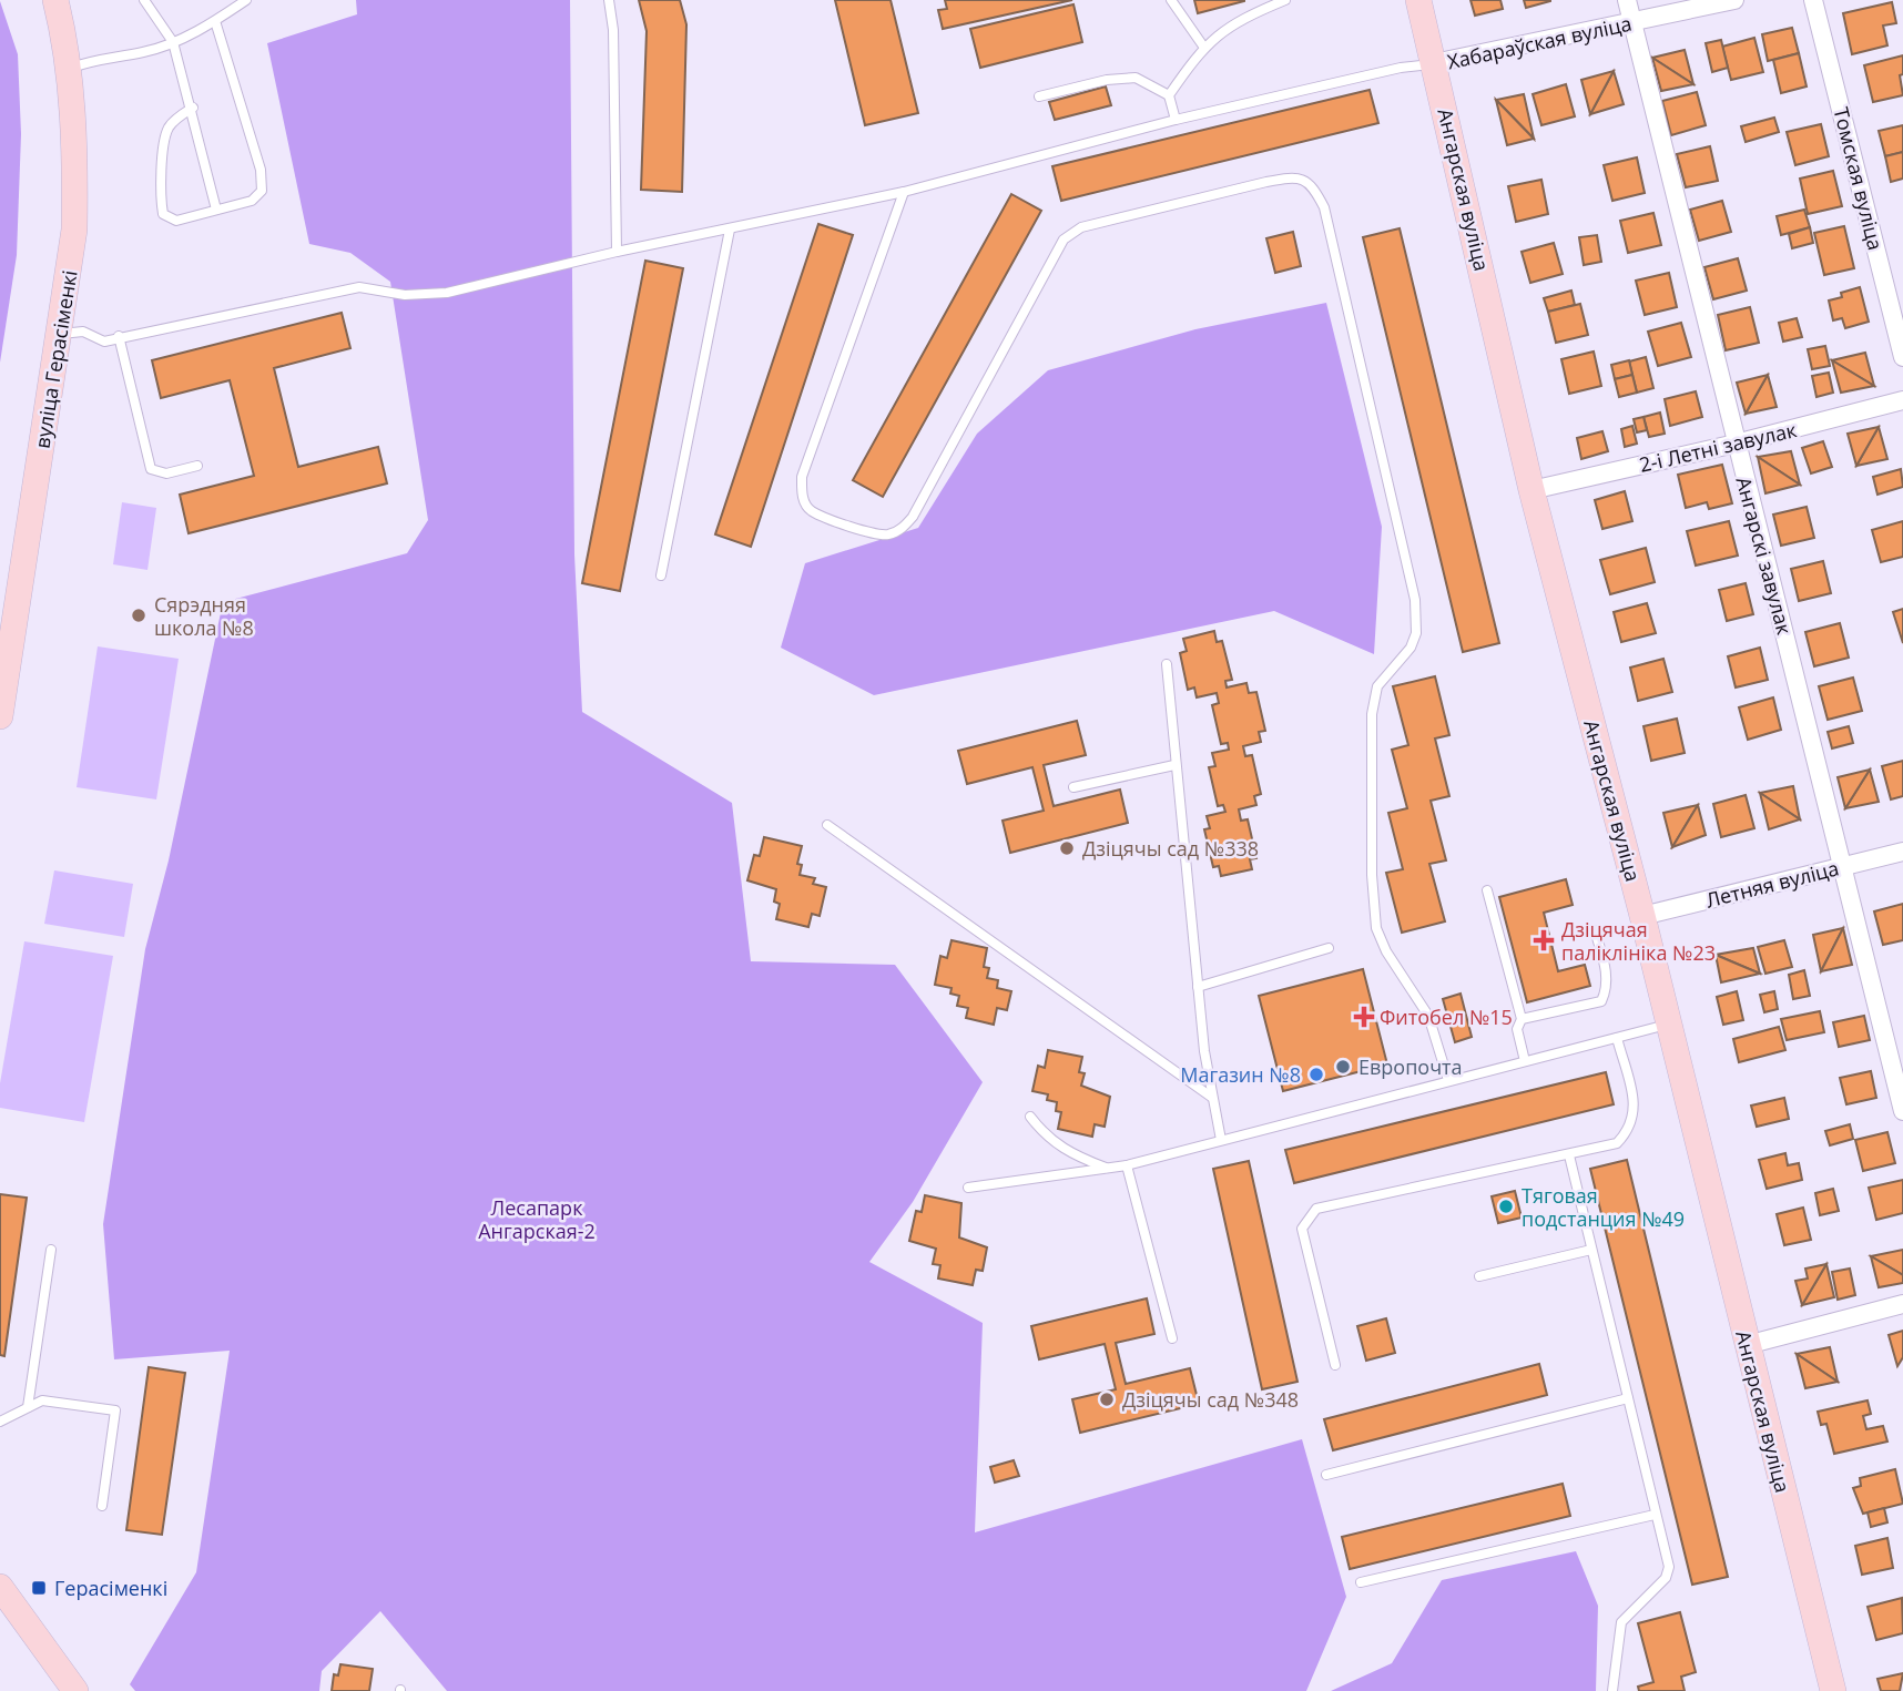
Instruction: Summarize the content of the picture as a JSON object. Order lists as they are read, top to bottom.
{
  "streets": {
    "main road": ["Ангарская вуліца", "вуліца Герасіменкі"],
    "street": [
      "Хабараўская вуліца",
      "Томская вуліца",
      "2-і Летні завулак",
      "Ангарскі завулак",
      "Летняя вуліца"
    ]
  },
  "crossings": [
    ["Хабараўская вуліца", "Ангарская вуліца"],
    ["Хабараўская вуліца", "Ангарскі завулак"],
    ["Ангарская вуліца", "2-і Летні завулак"],
    ["Ангарская вуліца", "Летняя вуліца"],
    ["2-і Летні завулак", "Ангарскі завулак"],
    ["Ангарскі завулак", "Летняя вуліца"]
  ],
  "parks": ["Лесапарк Ангарская-2"],
  "places": {
    "other": [
      "Сярэдняя школа №8",
      "Дзіцячы сад №338",
      "Европочта",
      "Магазин №8",
      "Тяговая подстанция №49",
      "Дзіцячы сад №348"
    ],
    "health": ["Дзіцячая паліклініка №23", "Фитобел №15"],
    "transit": ["Герасіменкі"]
  }
}
